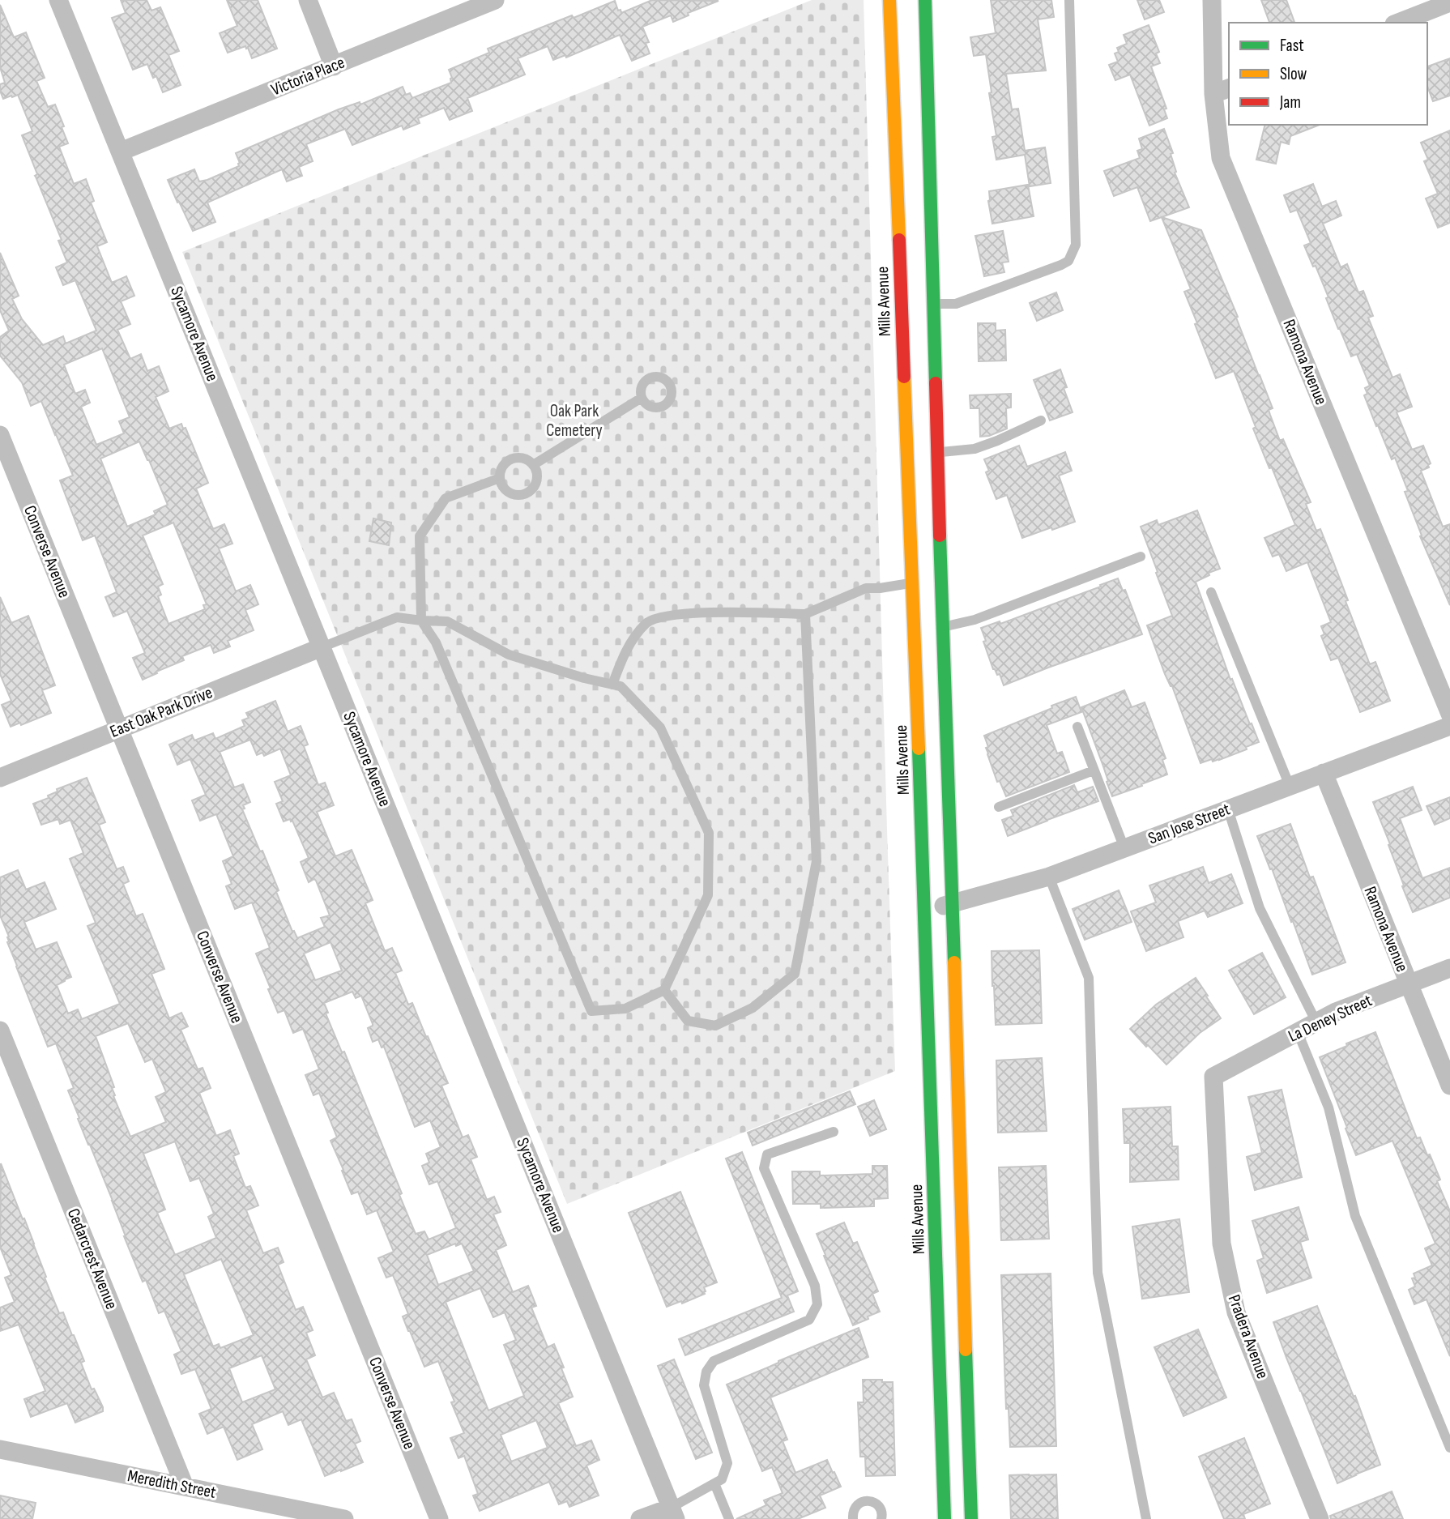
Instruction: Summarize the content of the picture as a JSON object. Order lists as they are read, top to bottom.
{
  "streets": {
    "main road": ["Mills Avenue"],
    "street": [
      "Victoria Place",
      "Sycamore Avenue",
      "Ramona Avenue",
      "Converse Avenue",
      "East Oak Park Drive",
      "San Jose Street",
      "La Deney Street",
      "Cedarcrest Avenue",
      "Pradera Avenue",
      "Meredith Street"
    ]
  },
  "crossings": [
    ["Victoria Place", "Sycamore Avenue"],
    ["Mills Avenue", "San Jose Street"],
    ["Sycamore Avenue", "East Oak Park Drive"],
    ["Ramona Avenue", "San Jose Street"],
    ["Ramona Avenue", "La Deney Street"],
    ["Converse Avenue", "East Oak Park Drive"],
    ["La Deney Street", "Pradera Avenue"],
    ["Cedarcrest Avenue", "Meredith Street"]
  ],
  "parks": ["Oak Park Cemetery"],
  "legend": ["Fast", "Slow", "Jam"]
}
